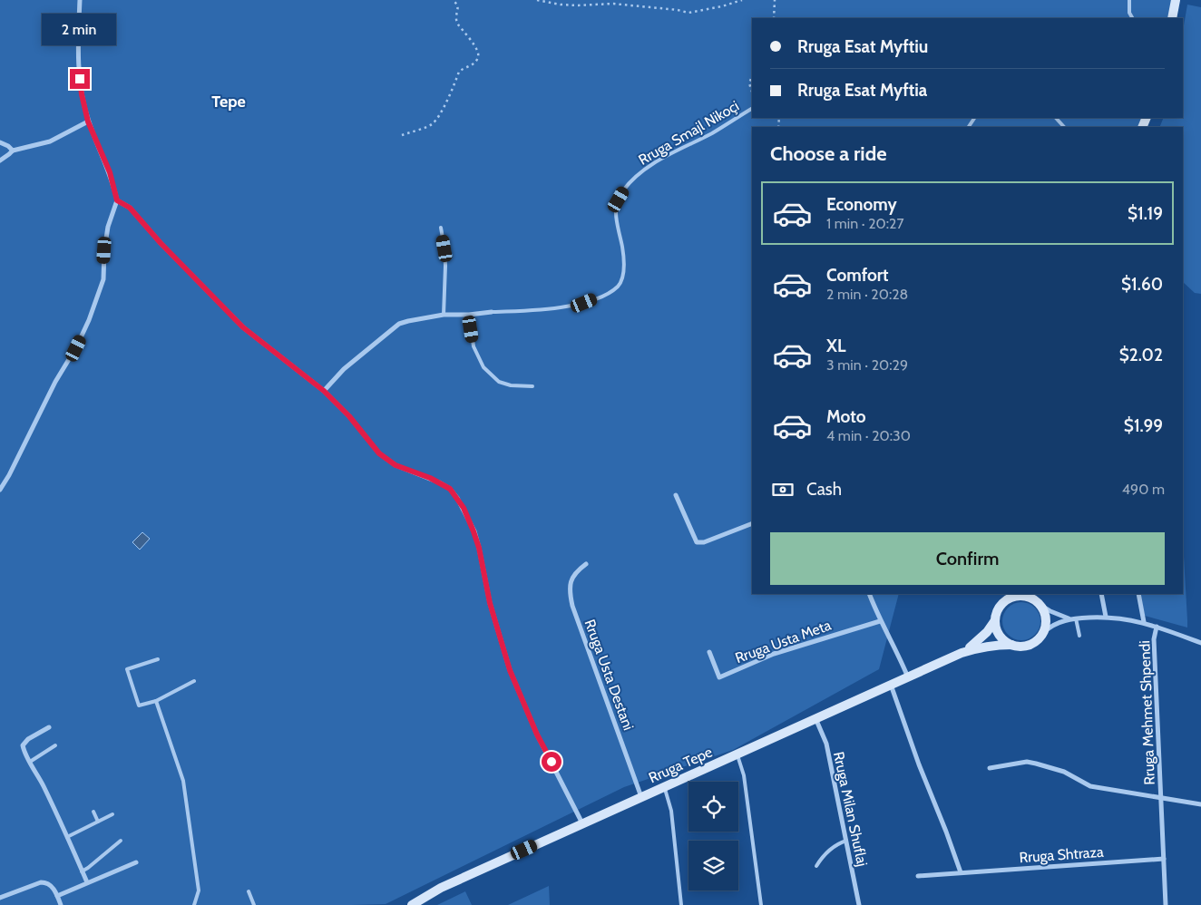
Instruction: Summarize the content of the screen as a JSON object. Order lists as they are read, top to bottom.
{
  "streets": {
    "main road": ["Rruga Tepe"],
    "street": [
      "Rruga Smajl Nikoçi",
      "Rruga Usta Meta",
      "Rruga Usta Destani",
      "Rruga Mehmet Shpendi",
      "Rruga Milan Shuflaj",
      "Rruga Shtraza"
    ]
  },
  "crossings": [
    ["Rruga Usta Destani", "Rruga Tepe"],
    ["Rruga Mehmet Shpendi", "Rruga Tepe"],
    ["Rruga Mehmet Shpendi", "Rruga Shtraza"],
    ["Rruga Tepe", "Rruga Milan Shuflaj"]
  ],
  "districts": ["Tepe"],
  "page": {
    "bubble": "2 min",
    "banner": ["Rruga Esat Myftiu", "Rruga Esat Myftia"],
    "heading": "Choose a ride",
    "list": [
      {
        "name": "Economy",
        "note": "1 min · 20:27",
        "value": "$1.19"
      },
      {
        "name": "Comfort",
        "note": "2 min · 20:28",
        "value": "$1.60"
      },
      {
        "name": "XL",
        "note": "3 min · 20:29",
        "value": "$2.02"
      },
      {
        "name": "Moto",
        "note": "4 min · 20:30",
        "value": "$1.99"
      }
    ],
    "pay": ["Cash", "490 m"],
    "buttons": "Confirm"
  }
}
